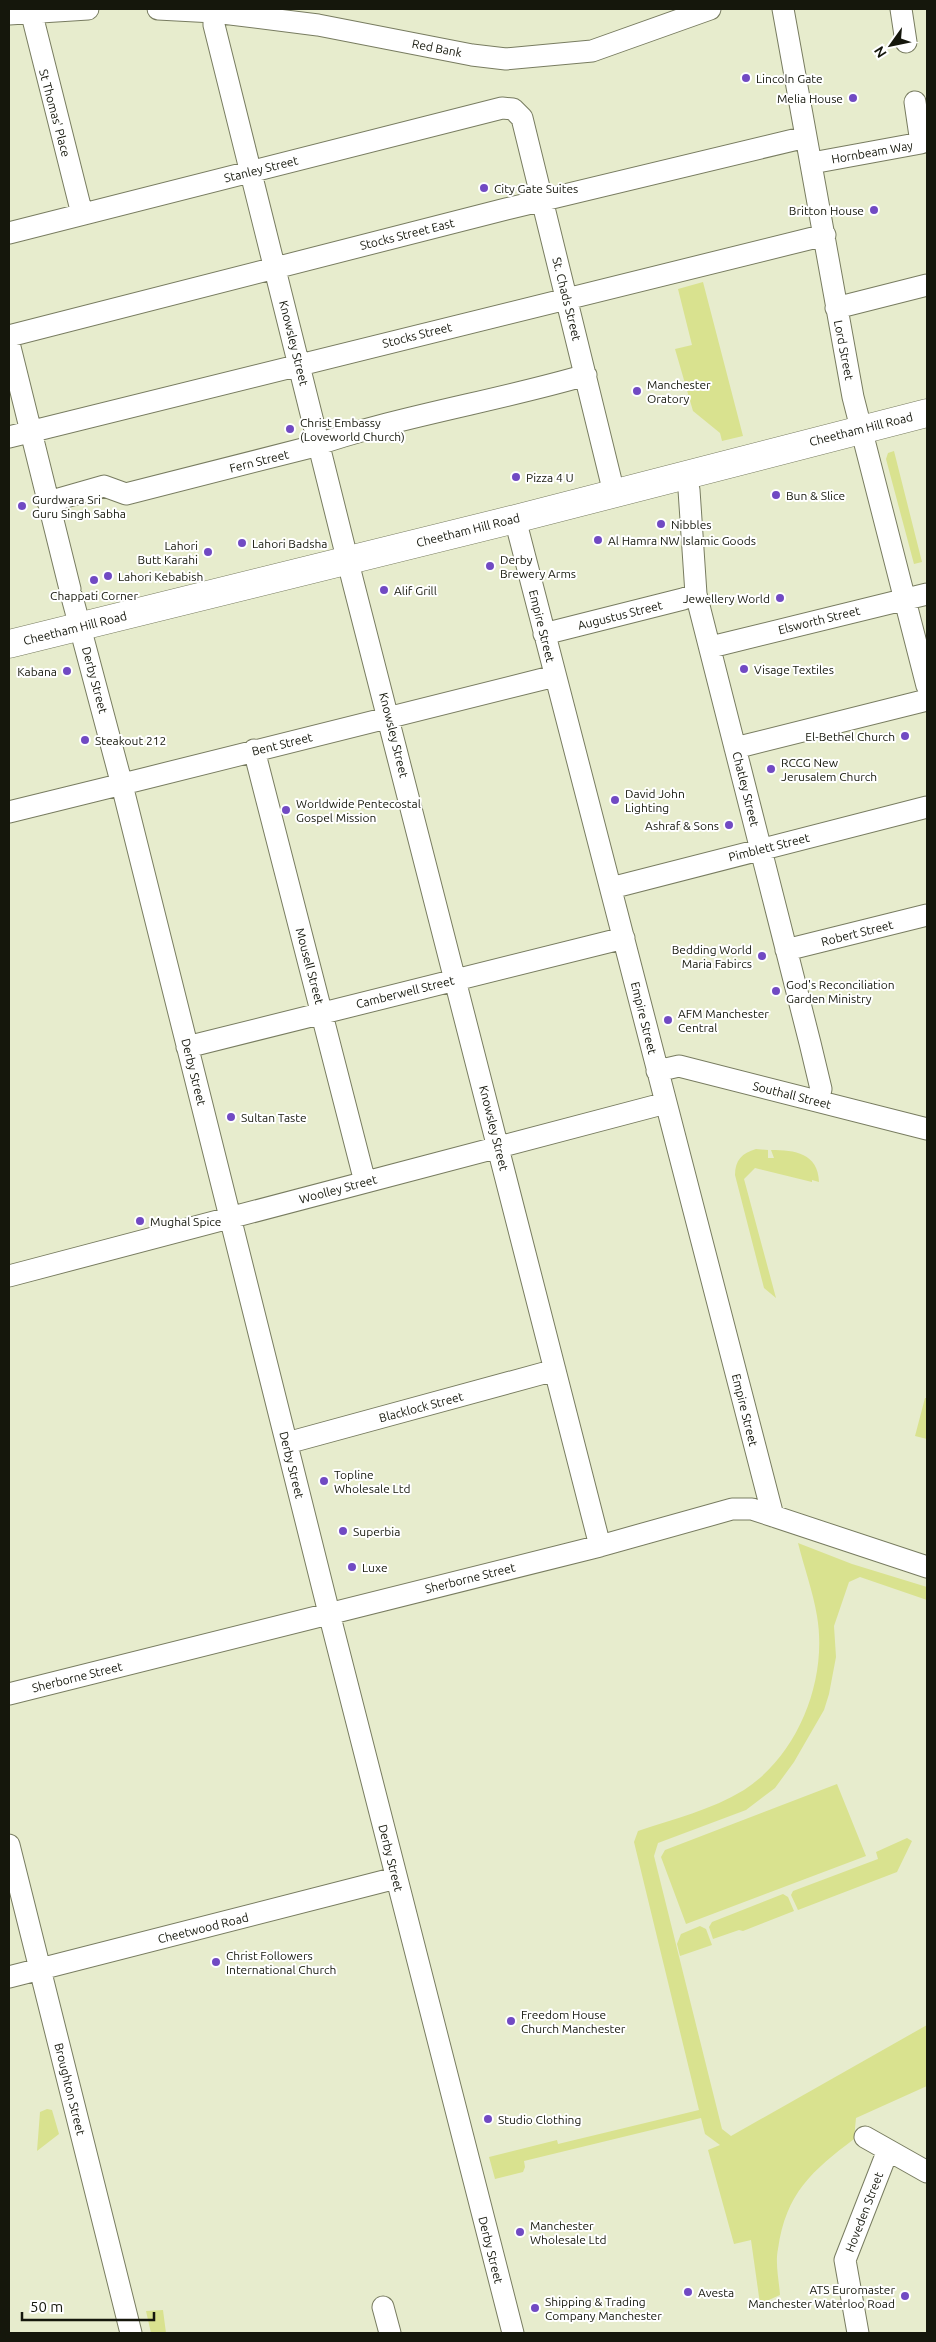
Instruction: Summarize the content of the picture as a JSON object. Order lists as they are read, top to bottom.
{
  "streets": {
    "highway": ["Cheetham Hill Road"],
    "street": [
      "Red Bank",
      "St Thomas' Place",
      "Hornbeam Way",
      "Stanley Street",
      "Stocks Street East",
      "St. Chads Street",
      "Stocks Street",
      "Knowsley Street",
      "Lord Street",
      "Fern Street",
      "Augustus Street",
      "Elsworth Street",
      "Empire Street",
      "Derby Street",
      "Bent Street",
      "Chatley Street",
      "Pimblett Street",
      "Robert Street",
      "Mousell Street",
      "Camberwell Street",
      "Southall Street",
      "Woolley Street",
      "Blacklock Street",
      "Sherborne Street",
      "Cheetwood Road",
      "Broughton Street",
      "Hoveden Street"
    ]
  },
  "crossings": [
    ["Red Bank", "Knowsley Street"],
    ["St Thomas' Place", "Stanley Street"],
    ["Hornbeam Way", "Lord Street"],
    ["Stanley Street", "St. Chads Street"],
    ["Stanley Street", "Knowsley Street"],
    ["Stocks Street East", "St. Chads Street"],
    ["Stocks Street East", "Knowsley Street"],
    ["Stocks Street East", "Lord Street"],
    ["St. Chads Street", "Stocks Street"],
    ["St. Chads Street", "Cheetham Hill Road"],
    ["St. Chads Street", "Fern Street"],
    ["Stocks Street", "Knowsley Street"],
    ["Stocks Street", "Lord Street"],
    ["Stocks Street", "Derby Street"],
    ["Knowsley Street", "Cheetham Hill Road"],
    ["Knowsley Street", "Fern Street"],
    ["Knowsley Street", "Bent Street"],
    ["Knowsley Street", "Camberwell Street"],
    ["Knowsley Street", "Woolley Street"],
    ["Knowsley Street", "Blacklock Street"],
    ["Knowsley Street", "Sherborne Street"],
    ["Lord Street", "Cheetham Hill Road"],
    ["Lord Street", "Elsworth Street"],
    ["Cheetham Hill Road", "Empire Street"],
    ["Cheetham Hill Road", "Derby Street"],
    ["Cheetham Hill Road", "Chatley Street"],
    ["Fern Street", "Derby Street"],
    ["Augustus Street", "Empire Street"],
    ["Augustus Street", "Chatley Street"],
    ["Elsworth Street", "Chatley Street"],
    ["Empire Street", "Bent Street"],
    ["Empire Street", "Pimblett Street"],
    ["Empire Street", "Camberwell Street"],
    ["Empire Street", "Southall Street"],
    ["Empire Street", "Woolley Street"],
    ["Empire Street", "Sherborne Street"],
    ["Derby Street", "Bent Street"],
    ["Derby Street", "Camberwell Street"],
    ["Derby Street", "Woolley Street"],
    ["Derby Street", "Blacklock Street"],
    ["Derby Street", "Sherborne Street"],
    ["Derby Street", "Cheetwood Road"],
    ["Bent Street", "Mousell Street"],
    ["Chatley Street", "Pimblett Street"],
    ["Chatley Street", "Robert Street"],
    ["Chatley Street", "Southall Street"],
    ["Mousell Street", "Camberwell Street"],
    ["Mousell Street", "Woolley Street"],
    ["Cheetwood Road", "Broughton Street"]
  ],
  "places": [
    "Lincoln Gate",
    "Melia House",
    "City Gate Suites",
    "Britton House",
    "Manchester Oratory",
    "Christ Embassy (Loveworld Church)",
    "Pizza 4 U",
    "Bun & Slice",
    "Gurdwara Sri Guru Singh Sabha",
    "Nibbles",
    "Al Hamra NW Islamic Goods",
    "Lahori Badsha",
    "Lahori Butt Karahi",
    "Derby Brewery Arms",
    "Lahori Kebabish",
    "Chappati Corner",
    "Alif Grill",
    "Jewellery World",
    "Visage Textiles",
    "Kabana",
    "El-Bethel Church",
    "Steakout 212",
    "RCCG New Jerusalem Church",
    "David John Lighting",
    "Worldwide Pentecostal Gospel Mission",
    "Ashraf & Sons",
    "Bedding World Maria Fabircs",
    "God's Reconciliation Garden Ministry",
    "AFM Manchester Central",
    "Sultan Taste",
    "Mughal Spice",
    "Topline Wholesale Ltd",
    "Superbia",
    "Luxe",
    "Christ Followers International Church",
    "Freedom House Church Manchester",
    "Studio Clothing",
    "Manchester Wholesale Ltd",
    "Avesta",
    "ATS Euromaster Manchester Waterloo Road",
    "Shipping & Trading Company Manchester"
  ],
  "scale_bar": "50 m",
  "north": "bottom left"
}
